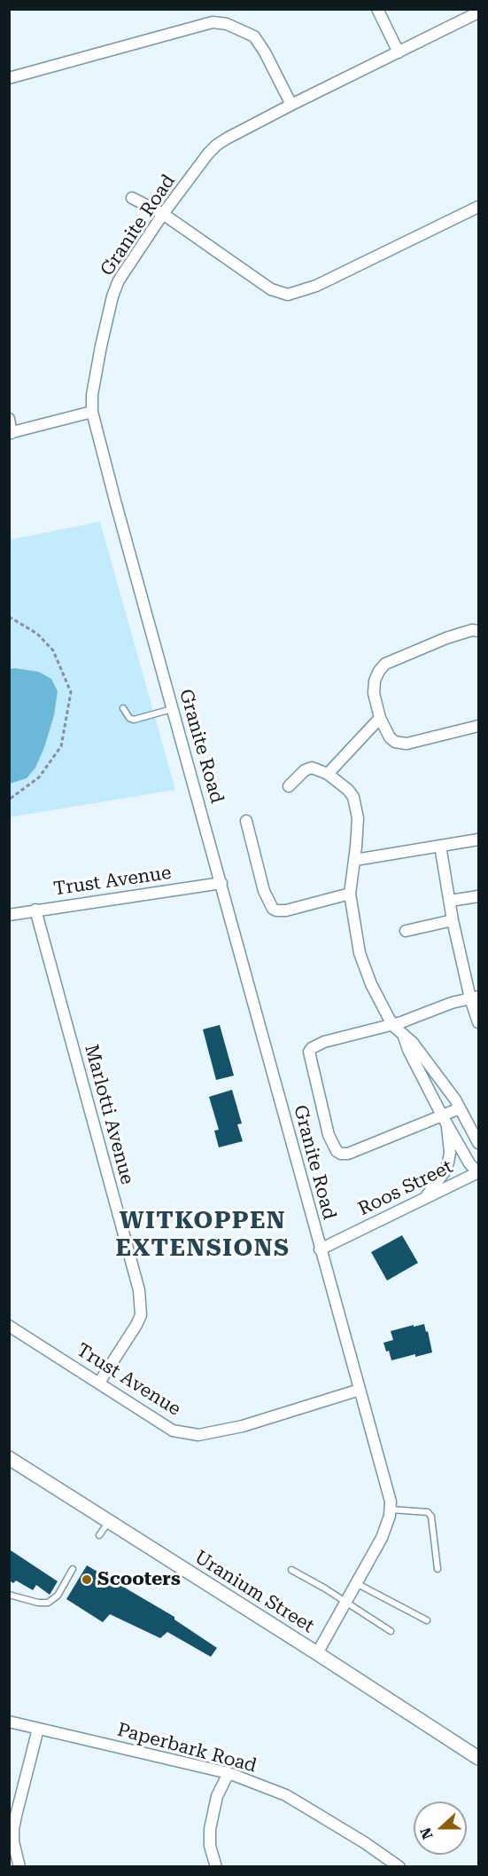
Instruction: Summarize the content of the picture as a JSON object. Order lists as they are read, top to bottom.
{
  "streets": {
    "street": [
      "Granite Road",
      "Trust Avenue",
      "Marlotti Avenue",
      "Roos Street",
      "Uranium Street",
      "Paperbark Road"
    ]
  },
  "crossings": [
    ["Granite Road", "Trust Avenue"],
    ["Granite Road", "Roos Street"],
    ["Granite Road", "Uranium Street"],
    ["Trust Avenue", "Marlotti Avenue"]
  ],
  "districts": ["WITKOPPEN EXTENSIONS"],
  "places": ["Scooters"],
  "north": "left"
}
